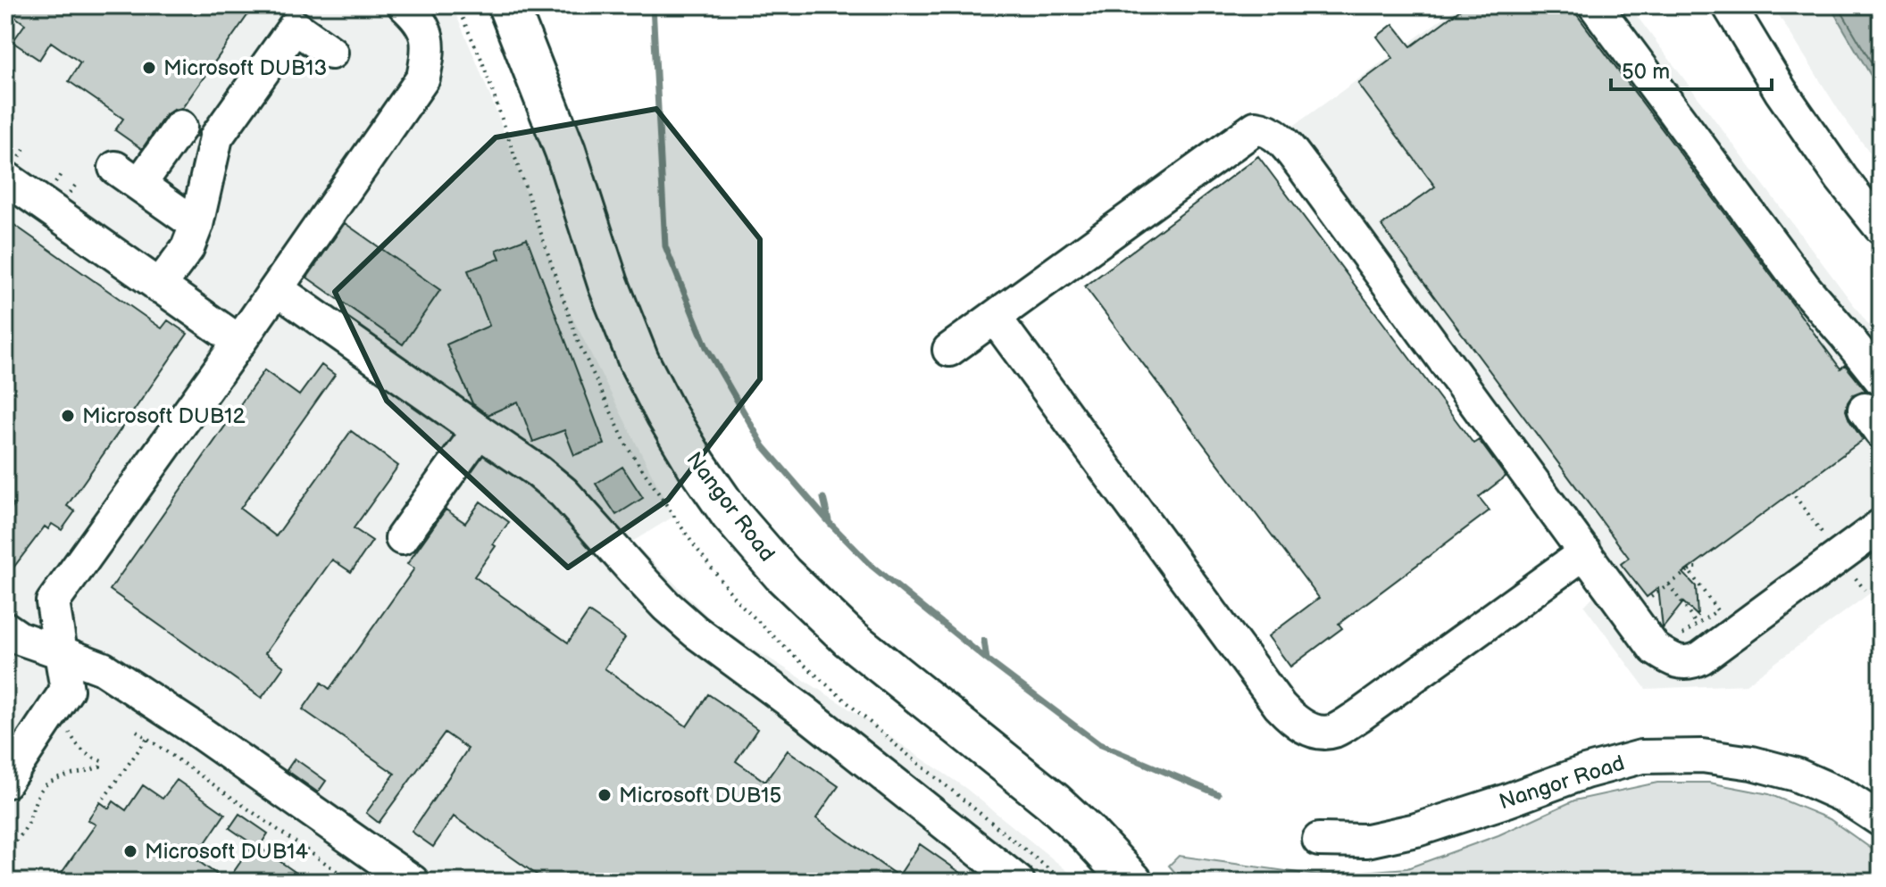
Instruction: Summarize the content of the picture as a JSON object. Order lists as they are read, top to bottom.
{
  "streets": {
    "main road": ["Nangor Road"]
  },
  "places": [
    "Microsoft DUB13",
    "Microsoft DUB12",
    "Microsoft DUB15",
    "Microsoft DUB14"
  ],
  "scale_bar": "50 m"
}
